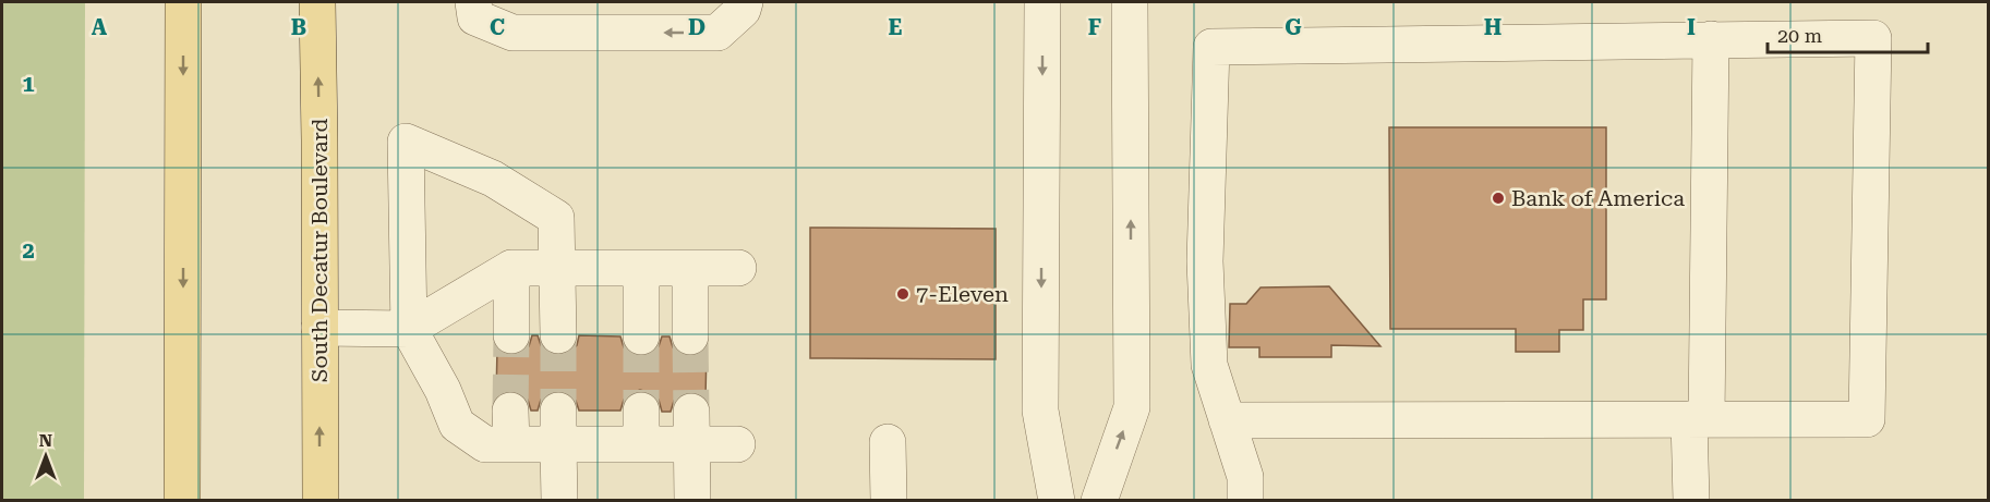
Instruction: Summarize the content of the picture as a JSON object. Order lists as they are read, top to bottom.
{
  "streets": {
    "main road": ["South Decatur Boulevard"]
  },
  "places": ["Bank of America", "7-Eleven"],
  "scale_bar": "20 m",
  "north": "top",
  "grid": {
    "columns": [
      "A",
      "B",
      "C",
      "D",
      "E",
      "F",
      "G",
      "H",
      "I"
    ],
    "rows": ["1", "2"]
  }
}
